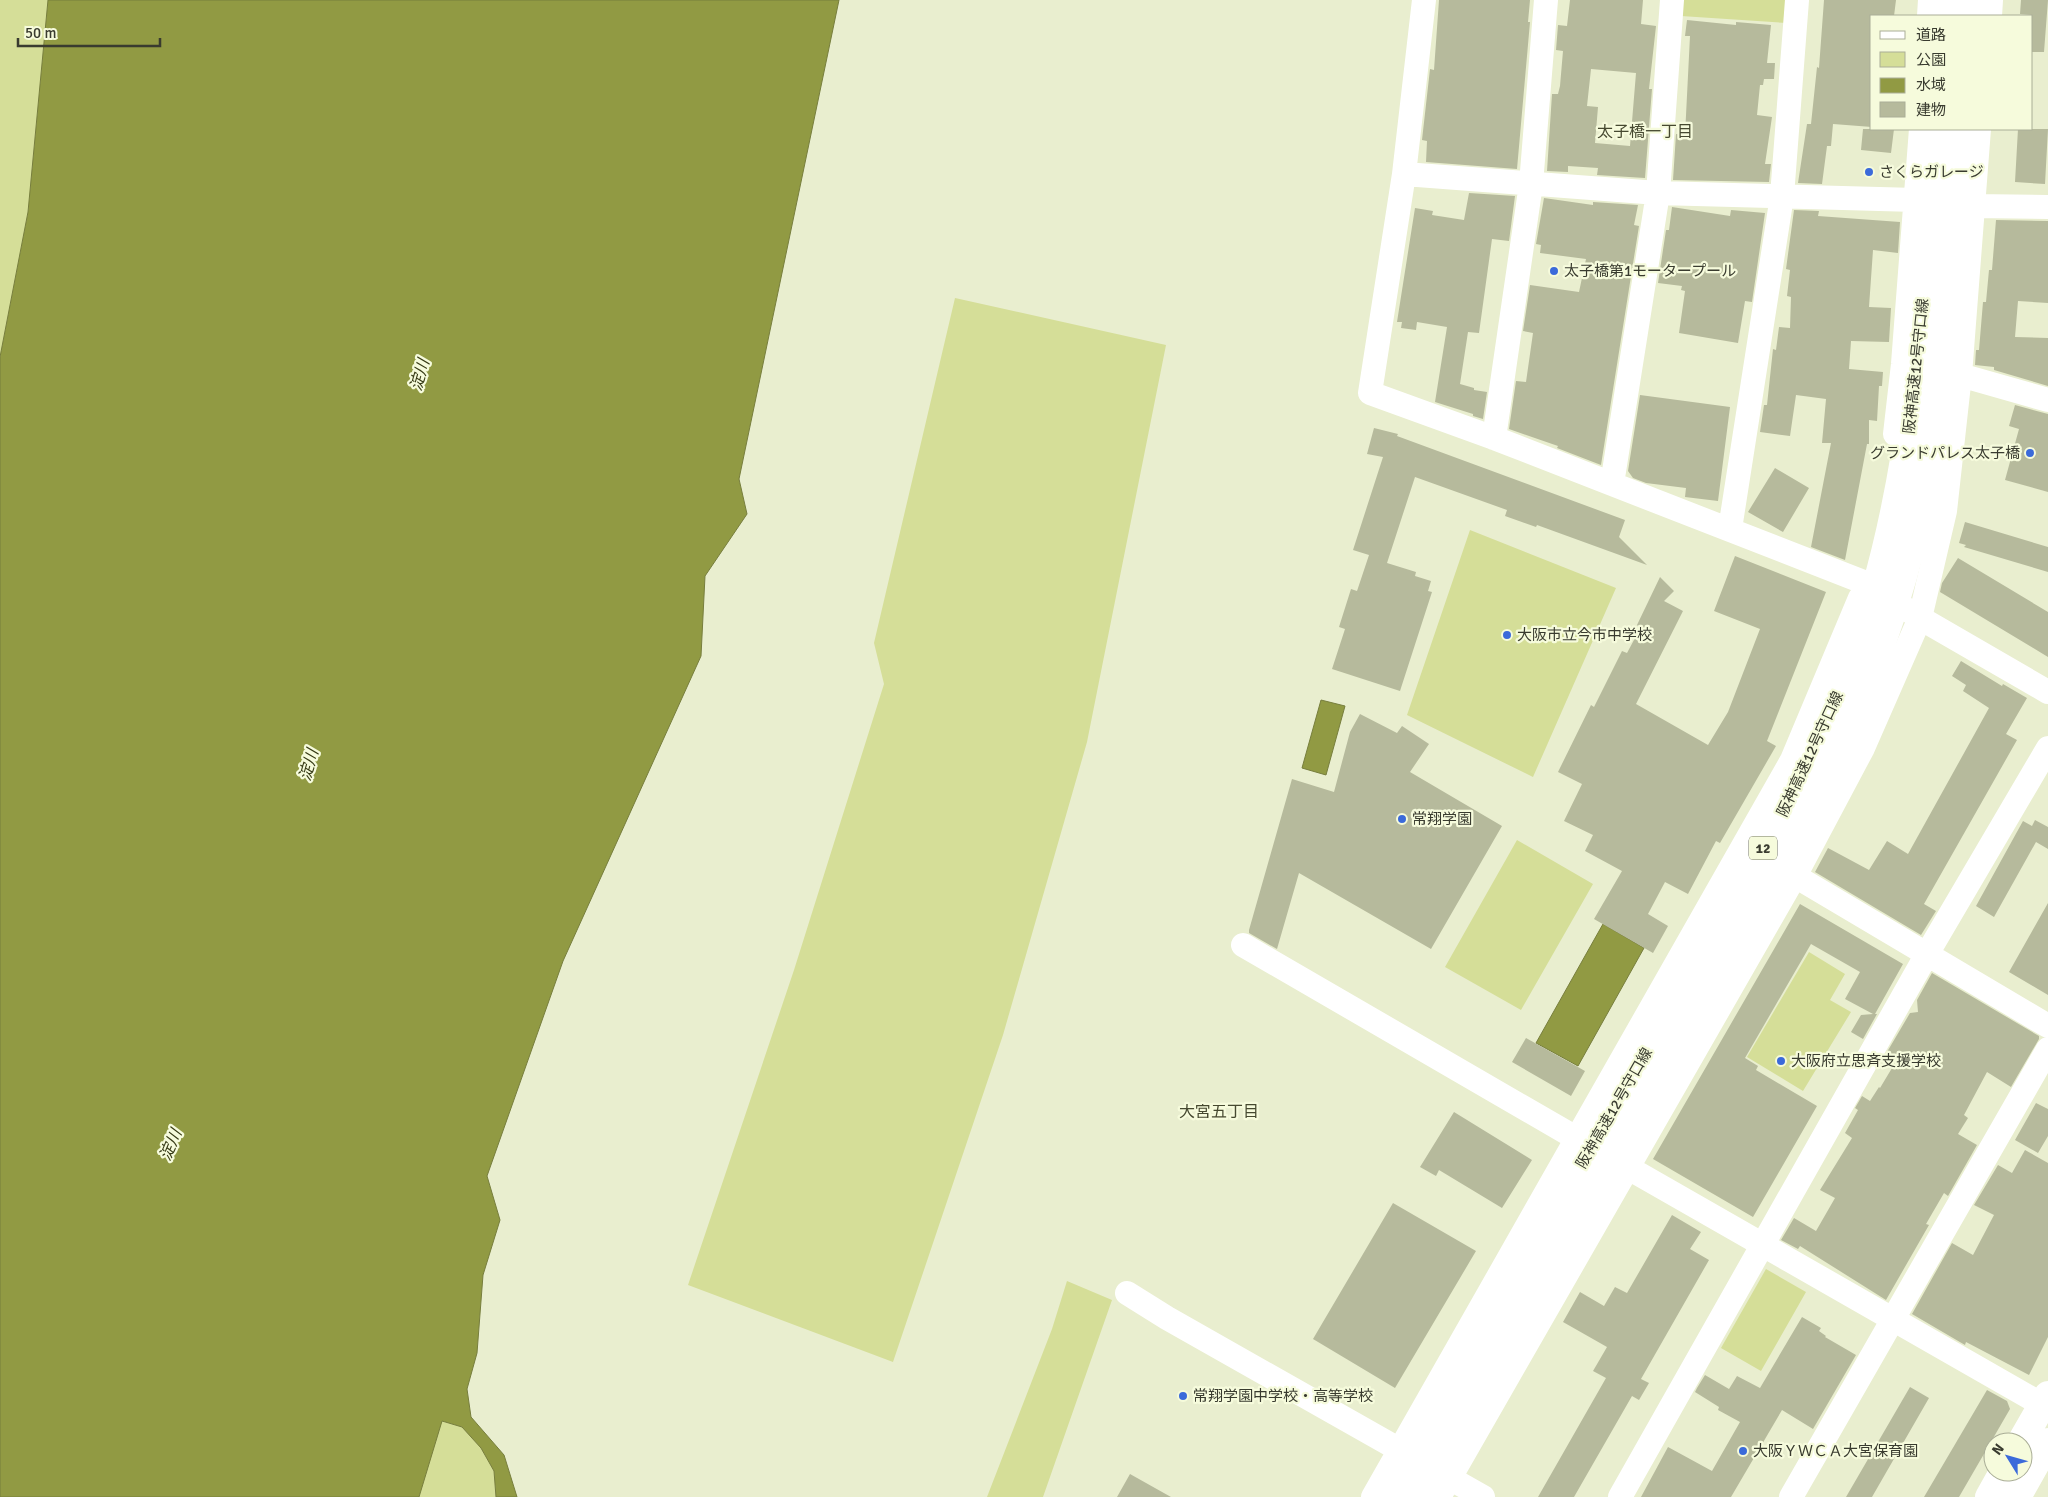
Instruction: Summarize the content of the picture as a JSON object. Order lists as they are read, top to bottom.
{
  "streets": {
    "main road": ["阪神高速12号守口線", "12"]
  },
  "districts": ["太子橋一丁目", "大宮五丁目"],
  "water": ["淀川"],
  "places": [
    "さくらガレージ",
    "太子橋第1モータープール",
    "グランドパレス太子橋",
    "大阪市立今市中学校",
    "常翔学園",
    "大阪府立思斉支援学校",
    "常翔学園中学校・高等学校",
    "大阪ＹＷＣＡ大宮保育園"
  ],
  "legend": [
    "道路",
    "公園",
    "水域",
    "建物"
  ],
  "scale_bar": "50 m",
  "north": "top left"
}
